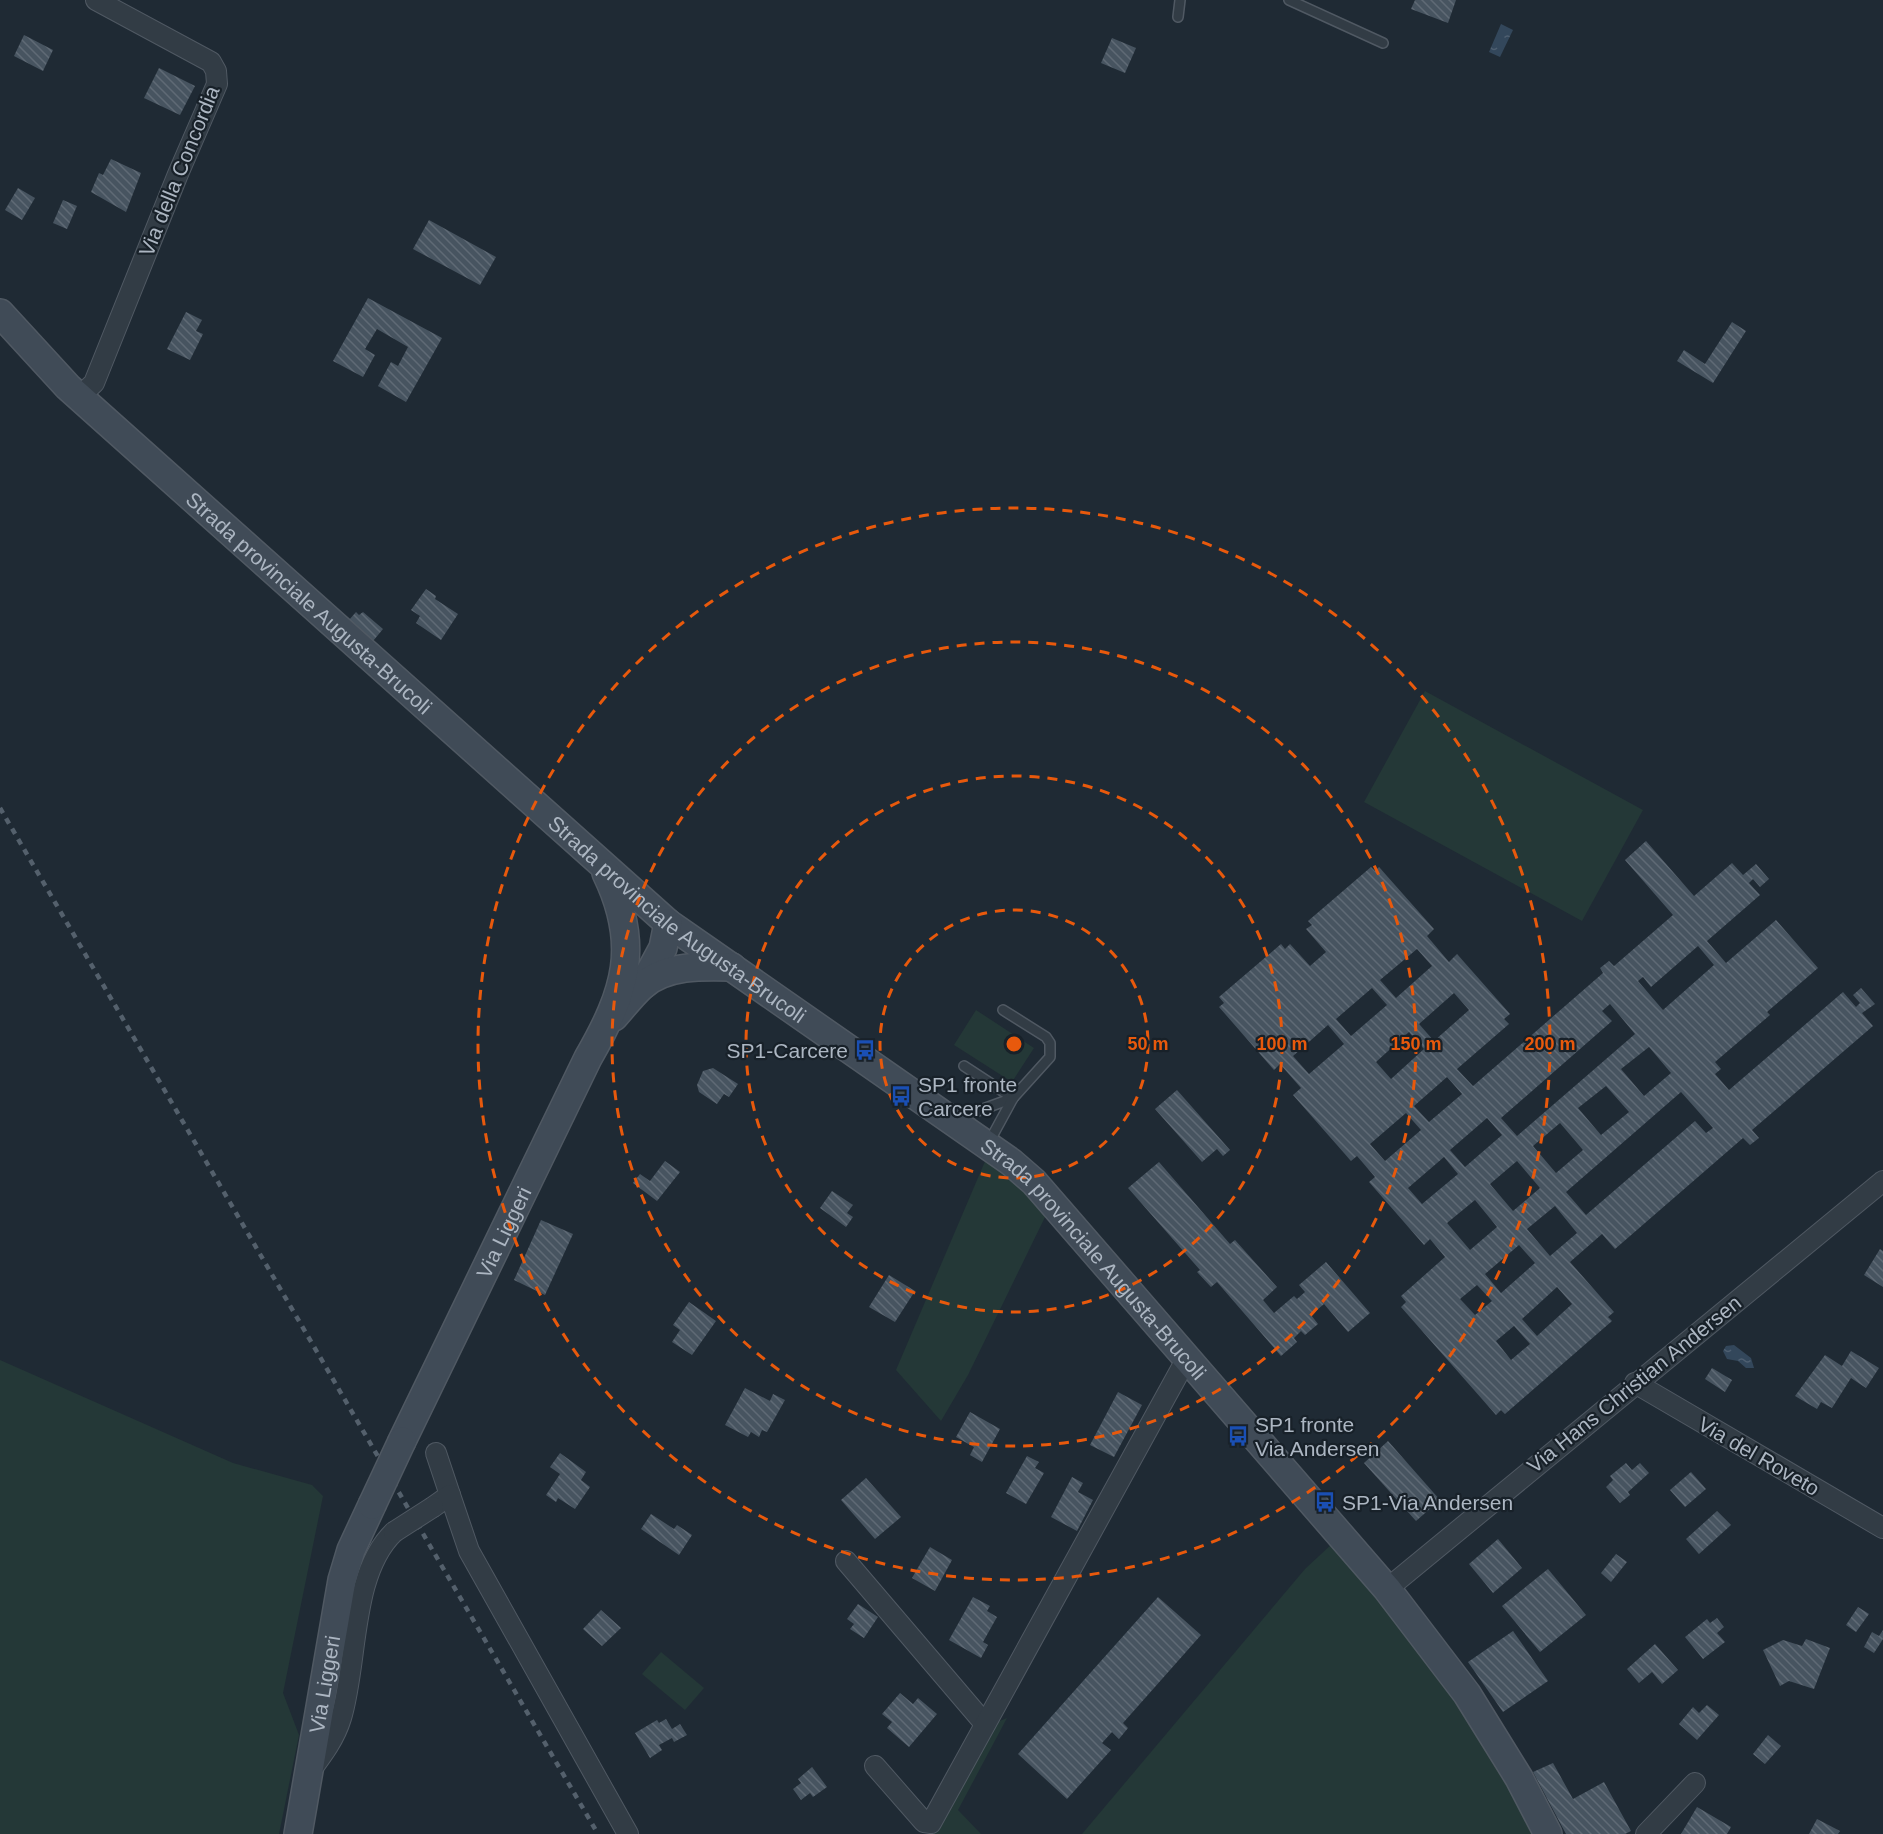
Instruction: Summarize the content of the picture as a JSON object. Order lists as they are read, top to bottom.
{
  "streets": {
    "main road": ["Strada provinciale Augusta-Brucoli", "Via Liggeri"],
    "street": ["Via della Concordia", "Via Hans Christian Andersen", "Via del Roveto"]
  },
  "crossings": [
    ["Via della Concordia", "Strada provinciale Augusta-Brucoli"],
    ["Strada provinciale Augusta-Brucoli", "Via Hans Christian Andersen"],
    ["Via Hans Christian Andersen", "Via del Roveto"]
  ],
  "places": {
    "bus stop": [
      "SP1-Carcere",
      "SP1 fronte Carcere",
      "SP1 fronte Via Andersen",
      "SP1-Via Andersen"
    ]
  },
  "rings": [
    "50 m",
    "100 m",
    "150 m",
    "200 m"
  ]
}
